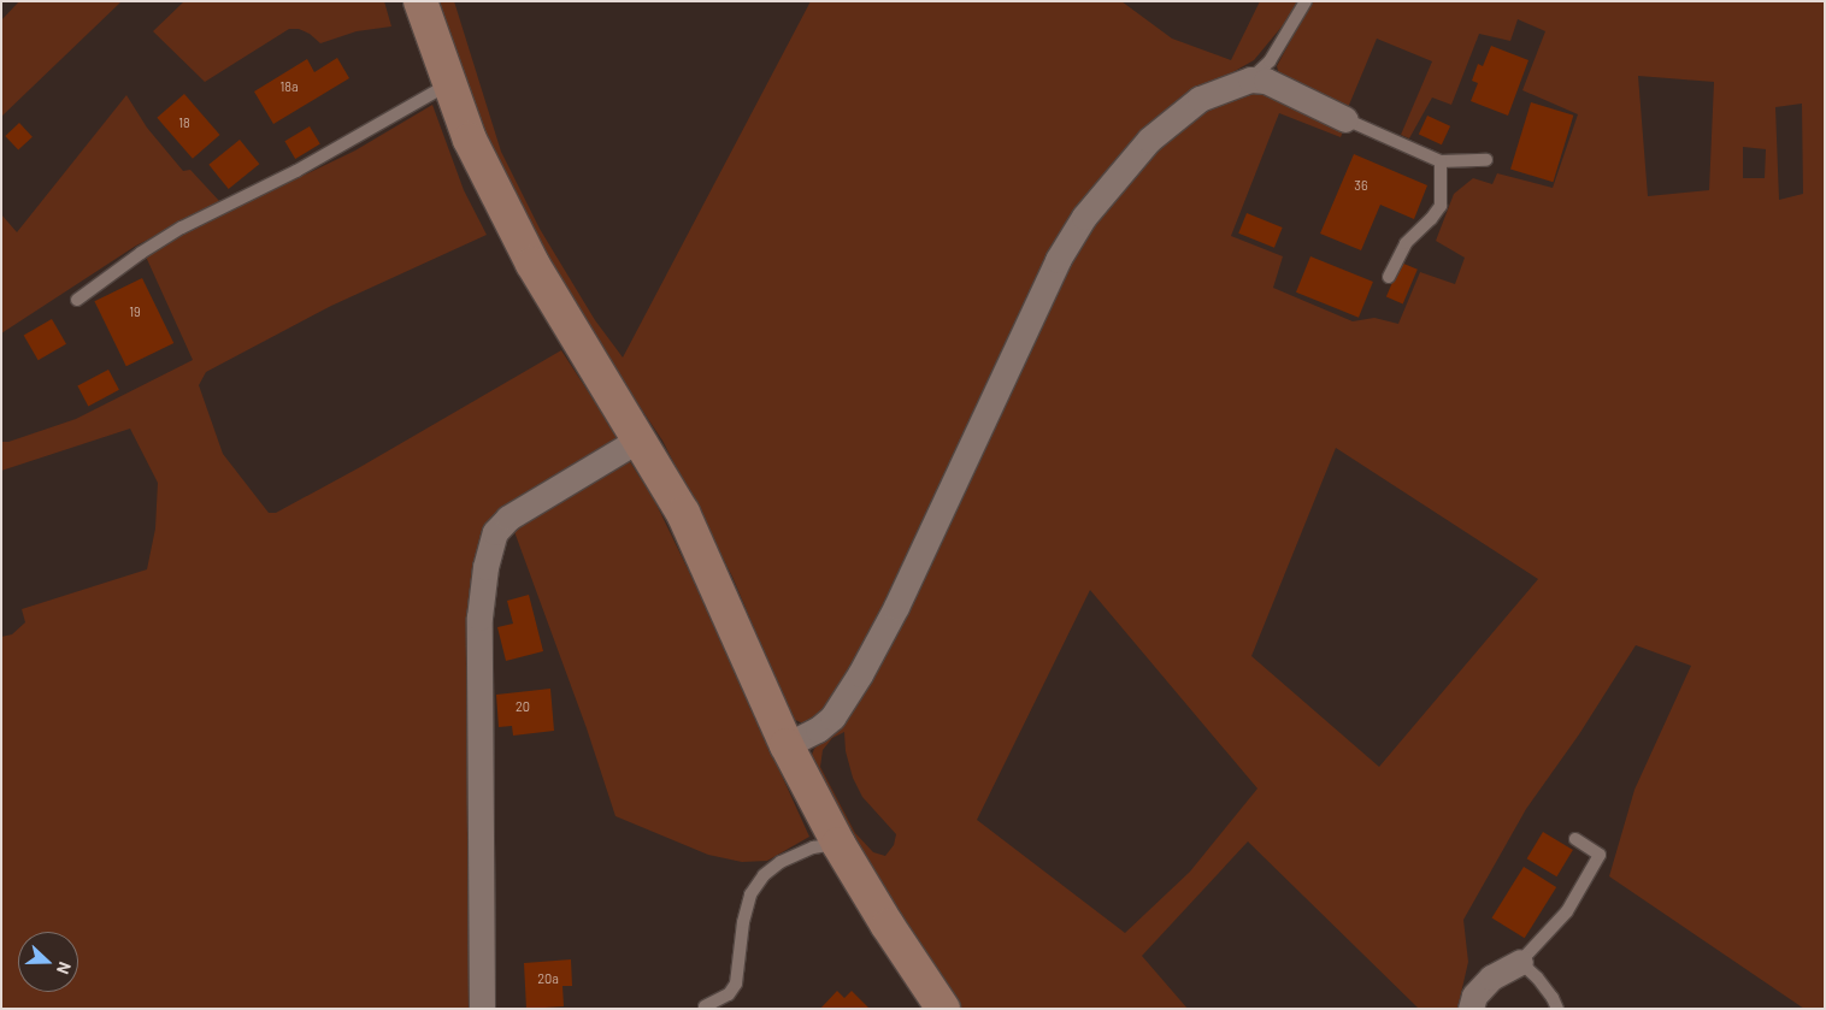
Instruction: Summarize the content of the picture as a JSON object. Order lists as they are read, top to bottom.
{
  "house_numbers": [
    "18a",
    "18",
    "36",
    "19",
    "20",
    "20a"
  ],
  "north": "right"
}
